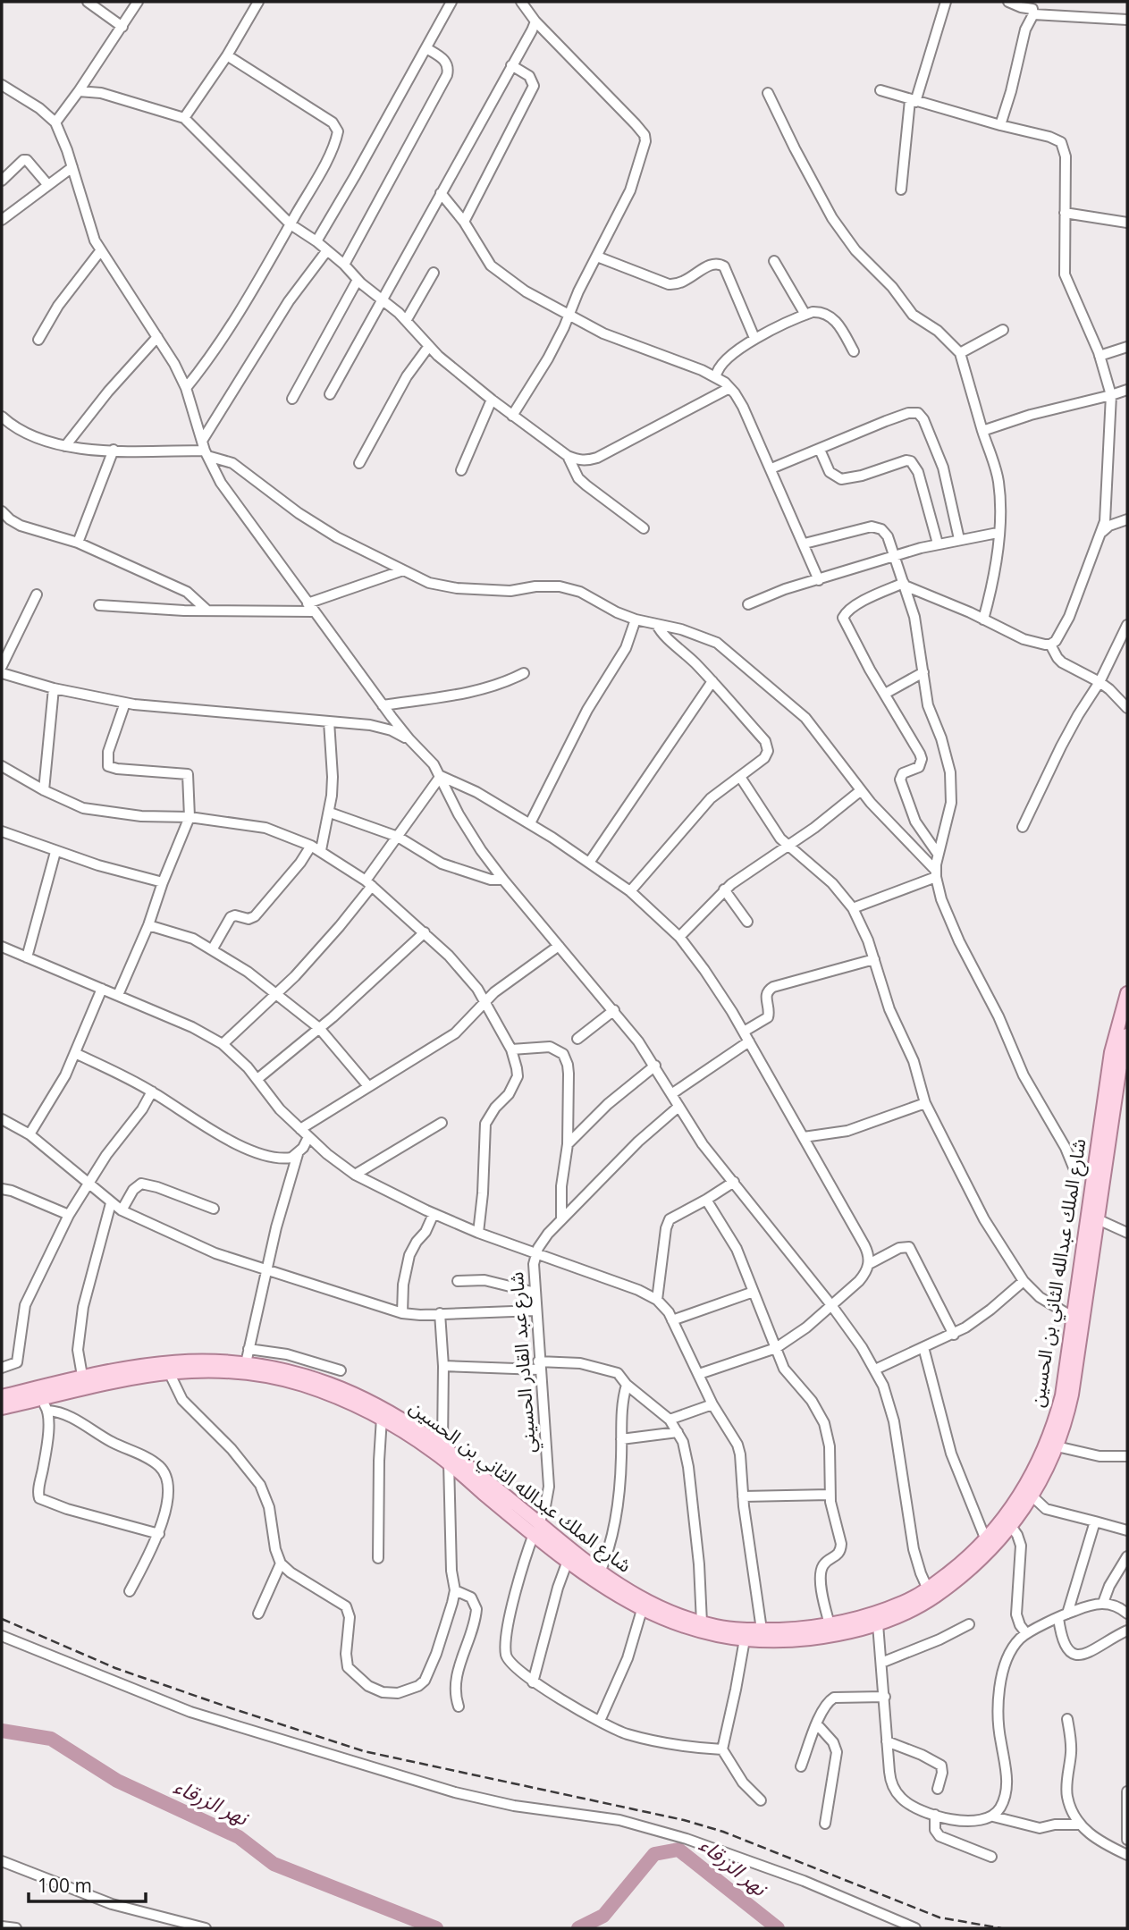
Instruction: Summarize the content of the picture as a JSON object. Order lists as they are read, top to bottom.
{
  "streets": {
    "main road": ["شارع الملك عبدالله الثاني بن الحسين"],
    "street": ["شارع عبد القادر الحسيني"]
  },
  "crossings": [
    ["شارع الملك عبدالله الثاني بن الحسين", "شارع عبد القادر الحسيني"]
  ],
  "water": ["نهر الزرقاء"],
  "scale_bar": "100 m"
}
